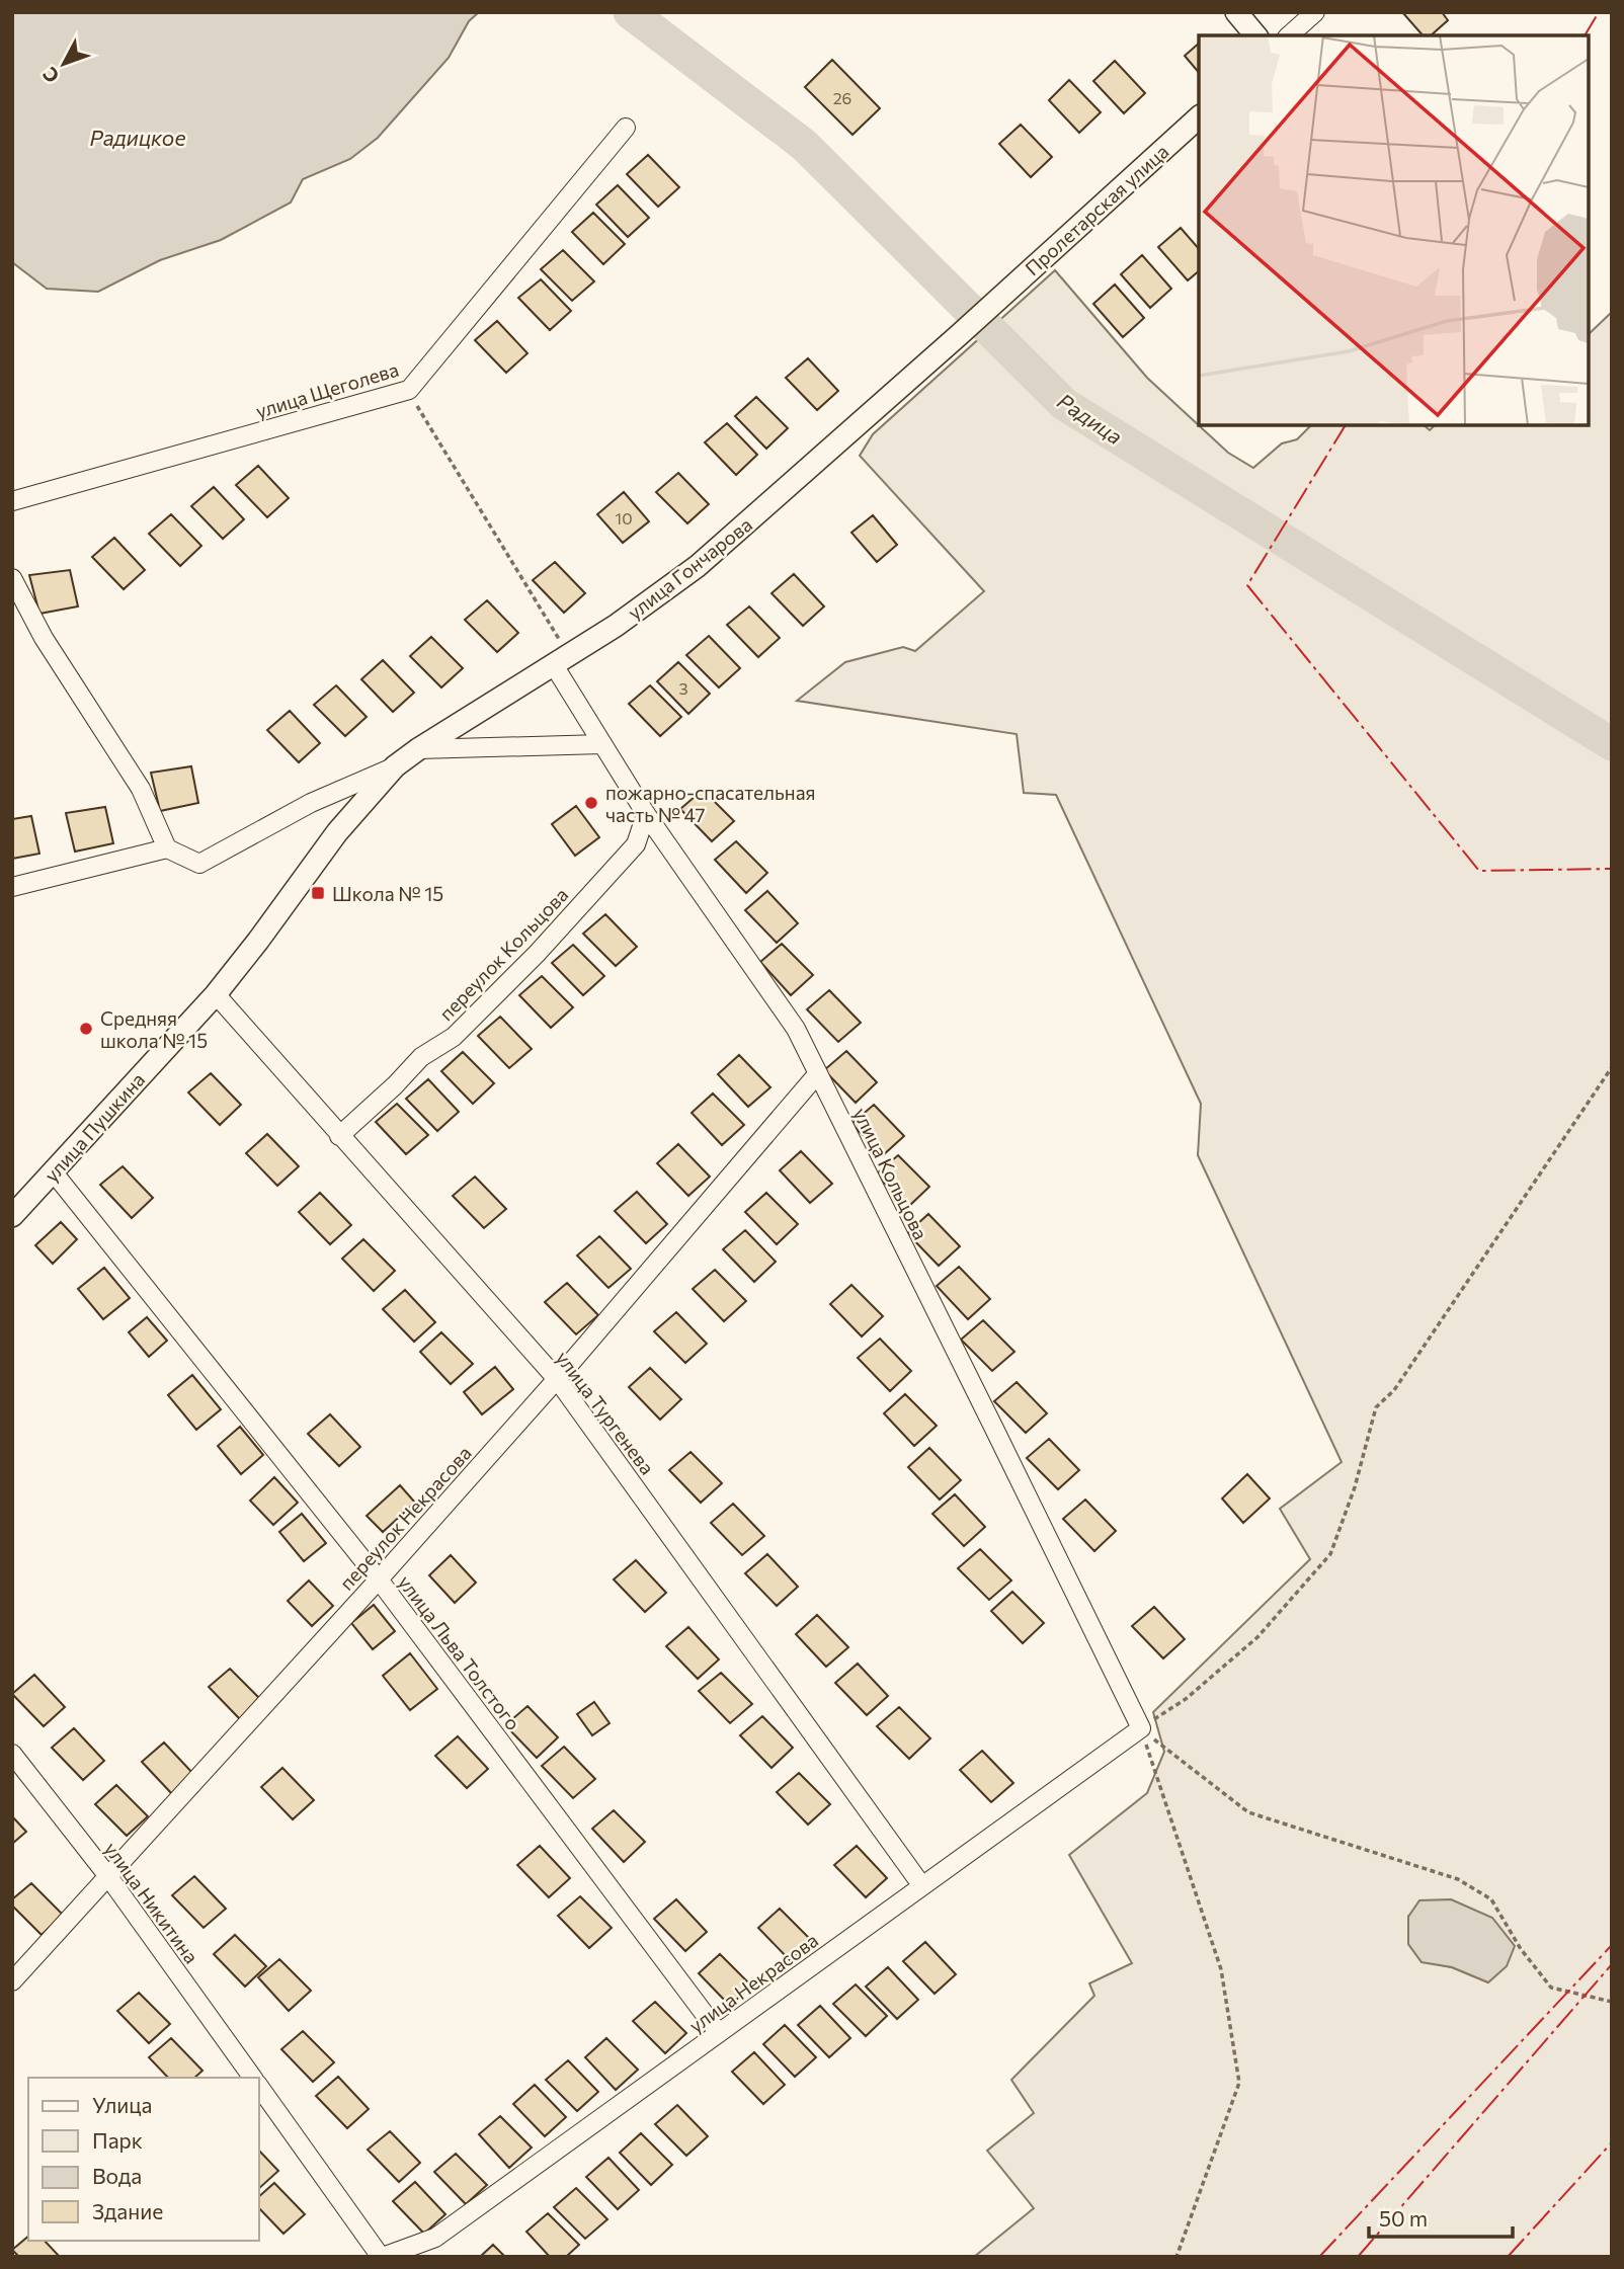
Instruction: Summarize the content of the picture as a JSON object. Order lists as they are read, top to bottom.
{
  "streets": {
    "street": [
      "Пролетарская улица",
      "улица Щеголева",
      "улица Гончарова",
      "переулок Кольцова",
      "улица Пушкина",
      "улица Кольцова",
      "улица Тургенева",
      "переулок Некрасова",
      "улица Льва Толстого",
      "улица Никитина",
      "улица Некрасова"
    ]
  },
  "crossings": [
    ["Пролетарская улица", "улица Гончарова"],
    ["улица Гончарова", "улица Пушкина"],
    ["улица Гончарова", "улица Кольцова"],
    ["переулок Кольцова", "улица Кольцова"],
    ["переулок Кольцова", "улица Тургенева"],
    ["улица Пушкина", "улица Тургенева"],
    ["улица Пушкина", "улица Льва Толстого"],
    ["улица Кольцова", "переулок Некрасова"],
    ["улица Кольцова", "улица Некрасова"],
    ["улица Тургенева", "переулок Некрасова"],
    ["улица Тургенева", "улица Некрасова"],
    ["переулок Некрасова", "улица Льва Толстого"],
    ["переулок Некрасова", "улица Никитина"],
    ["улица Льва Толстого", "улица Некрасова"]
  ],
  "water": ["Радицкое", "Радица"],
  "places": {
    "other": ["пожарно-спасательная часть № 47", "Средняя школа № 15"],
    "transit": ["Школа № 15"]
  },
  "house_numbers": ["26", "10", "3"],
  "legend": [
    "Улица",
    "Парк",
    "Вода",
    "Здание"
  ],
  "scale_bar": "50 m",
  "north": "bottom left"
}
